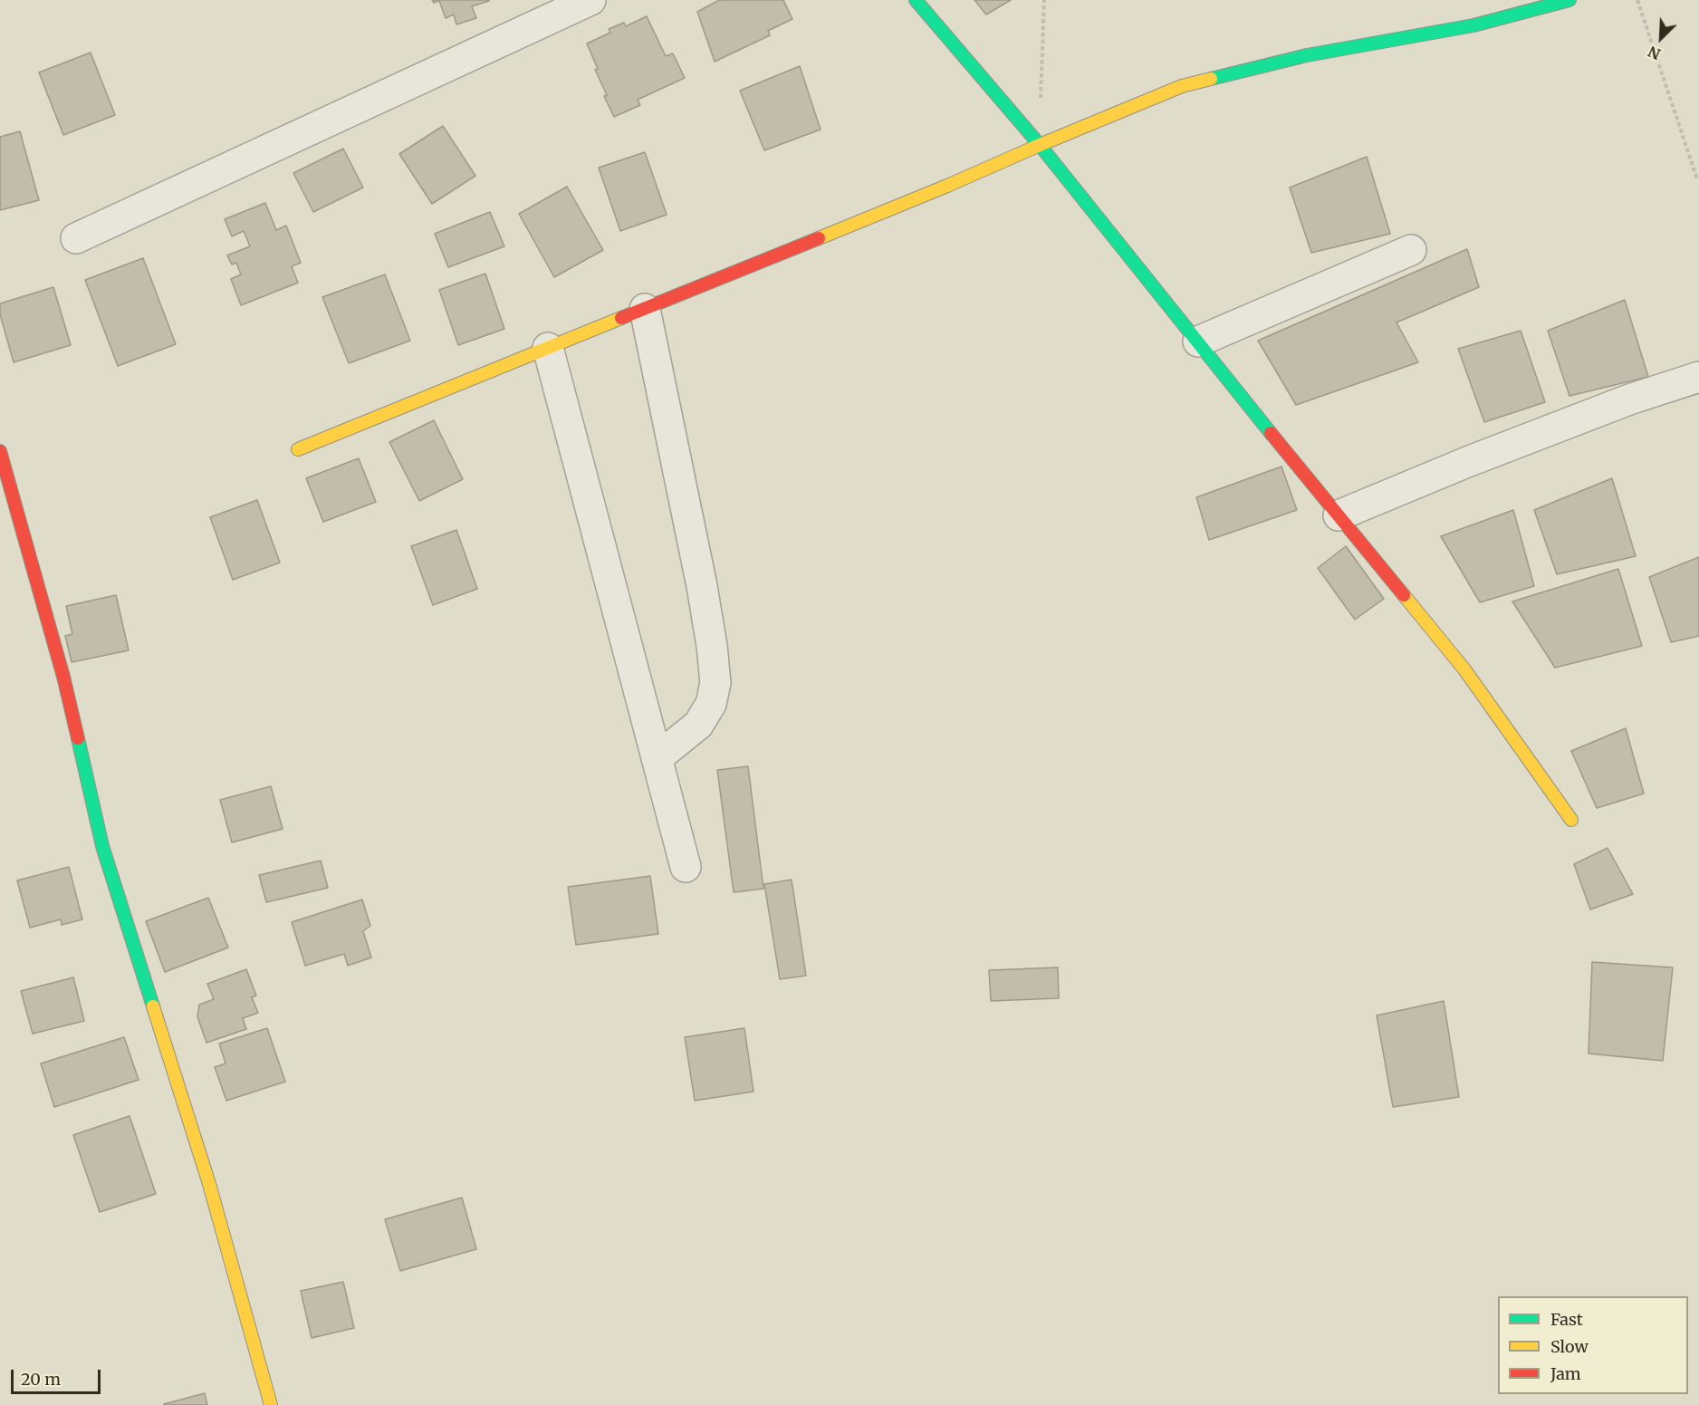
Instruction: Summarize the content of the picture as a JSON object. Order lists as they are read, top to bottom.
{
  "legend": ["Fast", "Slow", "Jam"],
  "scale_bar": "20 m",
  "north": "bottom left"
}
